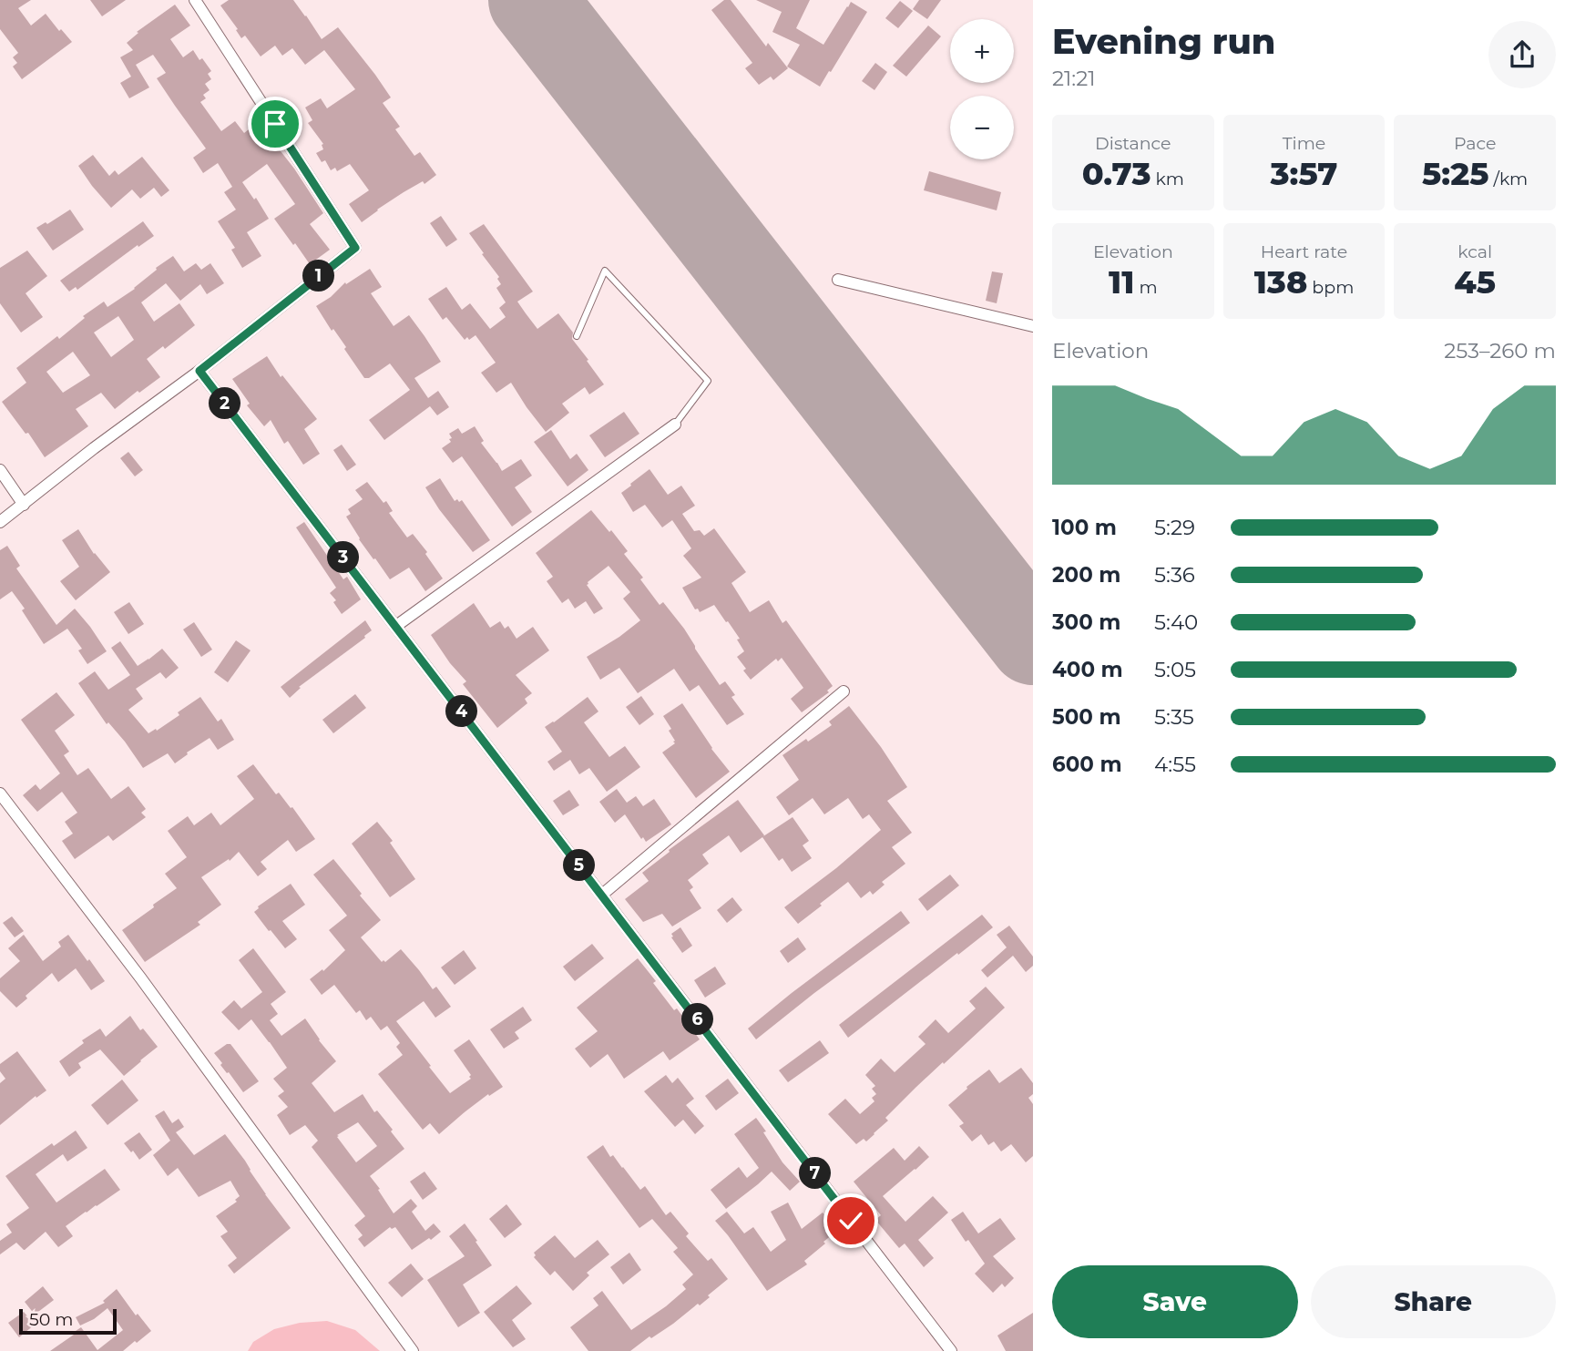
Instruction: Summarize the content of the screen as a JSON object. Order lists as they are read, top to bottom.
{
  "scale_bar": "50 m",
  "page": {
    "heading": ["Evening run", "21:21"],
    "map_buttons": ["+", "−"],
    "stats": [
      ["Distance", "0.73 km"],
      ["Time", "3:57"],
      ["Pace", "5:25 /km"],
      ["Elevation", "11 m"],
      ["Heart rate", "138 bpm"],
      ["kcal", "45"]
    ],
    "pins": [
      "1",
      "2",
      "3",
      "4",
      "5",
      "6",
      "7"
    ],
    "chart": ["Elevation", "253–260 m"],
    "list": [
      {
        "name": "100 m",
        "note": "5:29"
      },
      {
        "name": "200 m",
        "note": "5:36"
      },
      {
        "name": "300 m",
        "note": "5:40"
      },
      {
        "name": "400 m",
        "note": "5:05"
      },
      {
        "name": "500 m",
        "note": "5:35"
      },
      {
        "name": "600 m",
        "note": "4:55"
      }
    ],
    "buttons": ["Save", "Share"],
    "scale": "50 m"
  }
}
